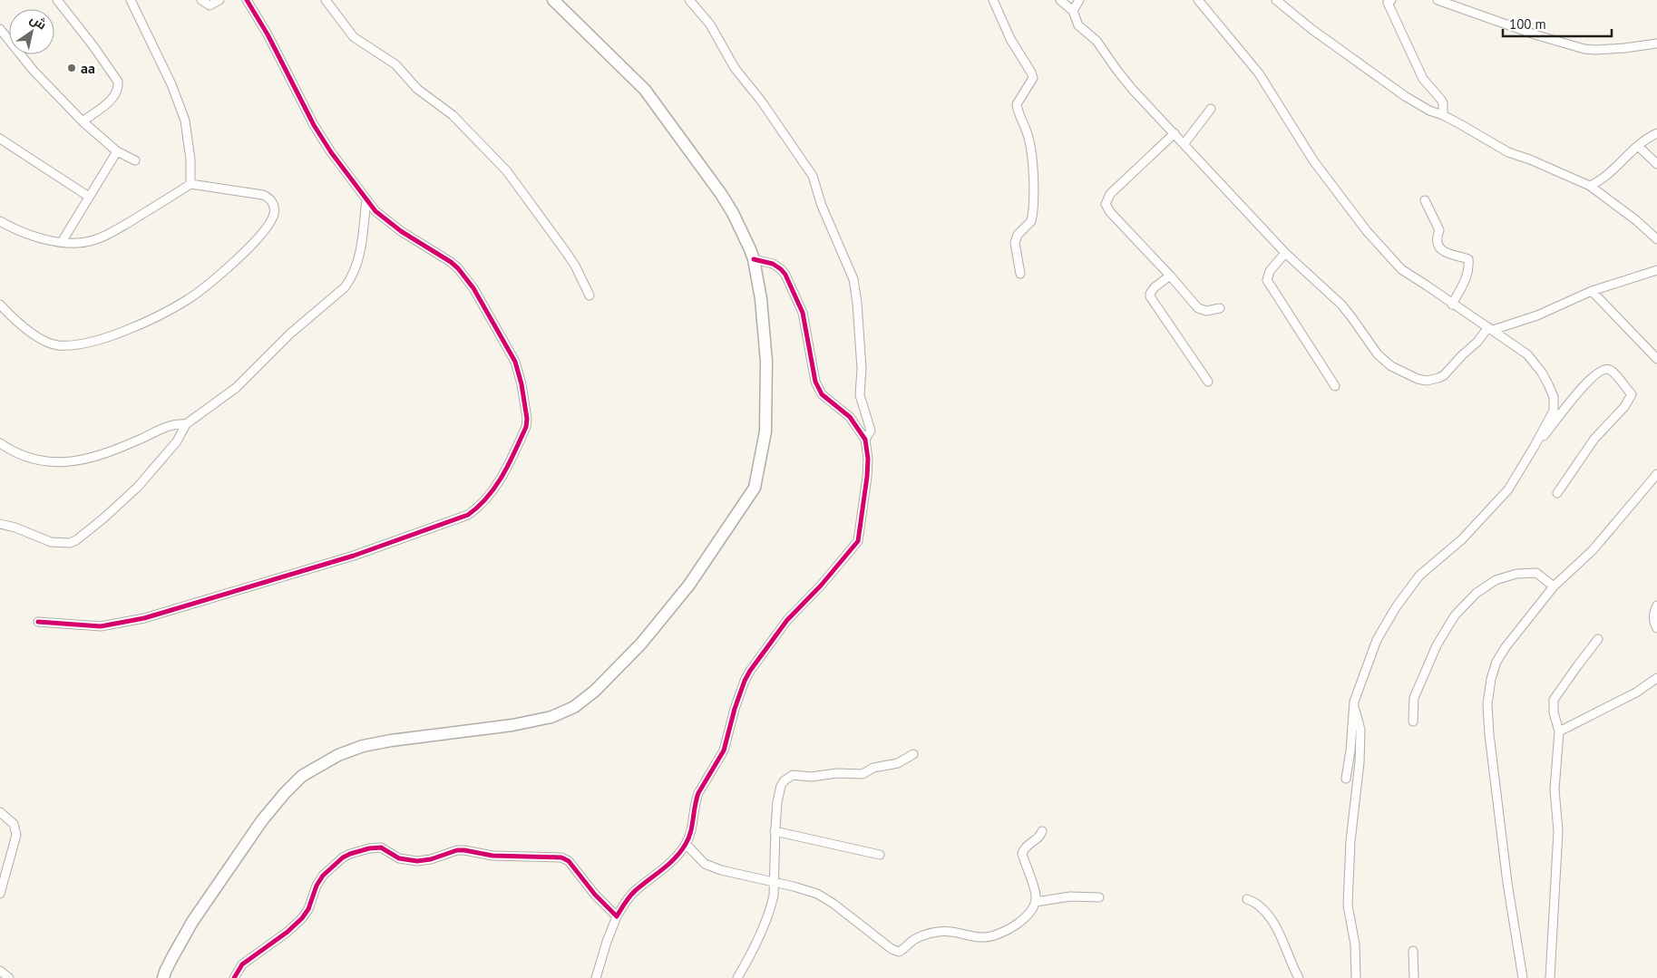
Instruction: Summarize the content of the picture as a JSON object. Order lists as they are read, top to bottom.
{
  "places": ["aa"],
  "scale_bar": "100 m",
  "north": "top right"
}
